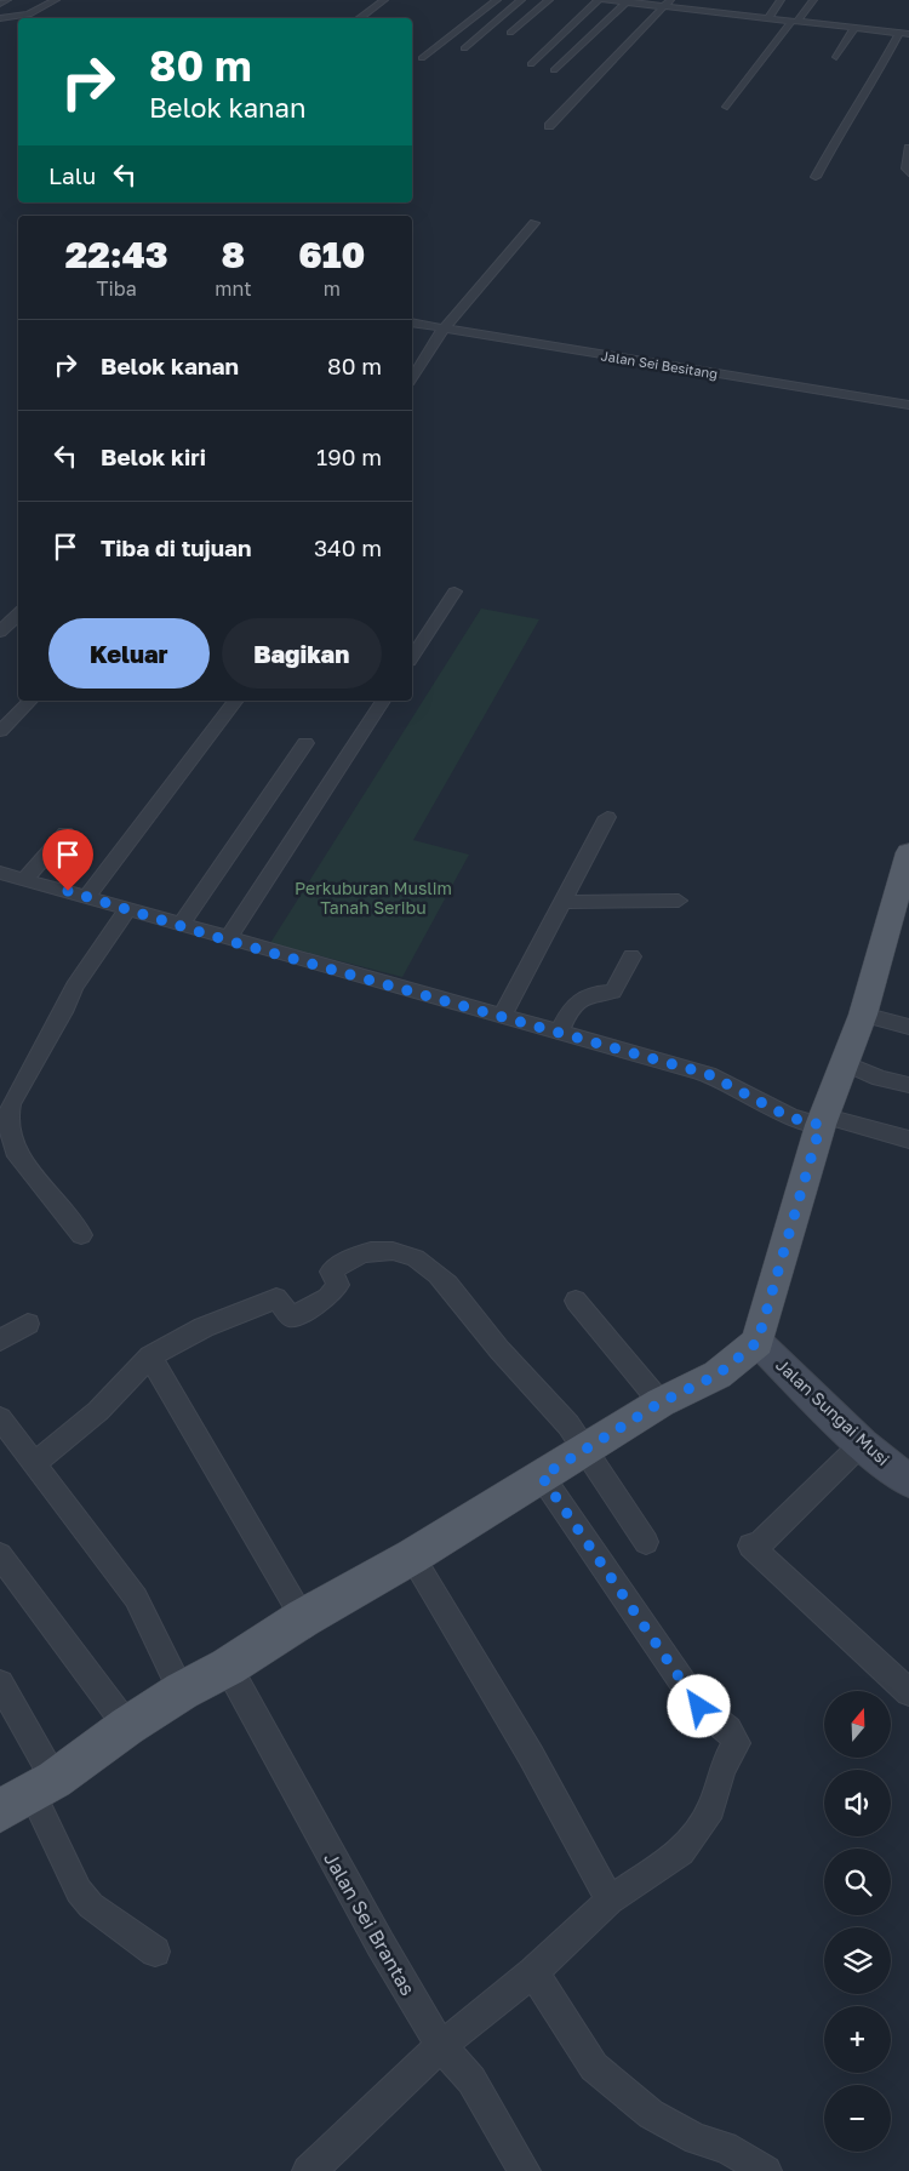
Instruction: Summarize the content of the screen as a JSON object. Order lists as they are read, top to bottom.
{
  "streets": {
    "main road": ["Jalan Sungai Musi"],
    "street": ["Jalan Sei Besitang", "Jalan Sei Brantas"]
  },
  "parks": ["Perkuburan Muslim Tanah Seribu"],
  "north": "top",
  "page": {
    "turn": ["80 m", "Belok kanan"],
    "then": "Lalu",
    "eta": [
      "22:43",
      "Tiba",
      "8",
      "mnt",
      "610",
      "m"
    ],
    "list": [
      {
        "name": "Belok kanan",
        "value": "80 m"
      },
      {
        "name": "Belok kiri",
        "value": "190 m"
      },
      {
        "name": "Tiba di tujuan",
        "value": "340 m"
      }
    ],
    "buttons": ["Keluar", "Bagikan"],
    "map_buttons": ["+", "−"]
  }
}
